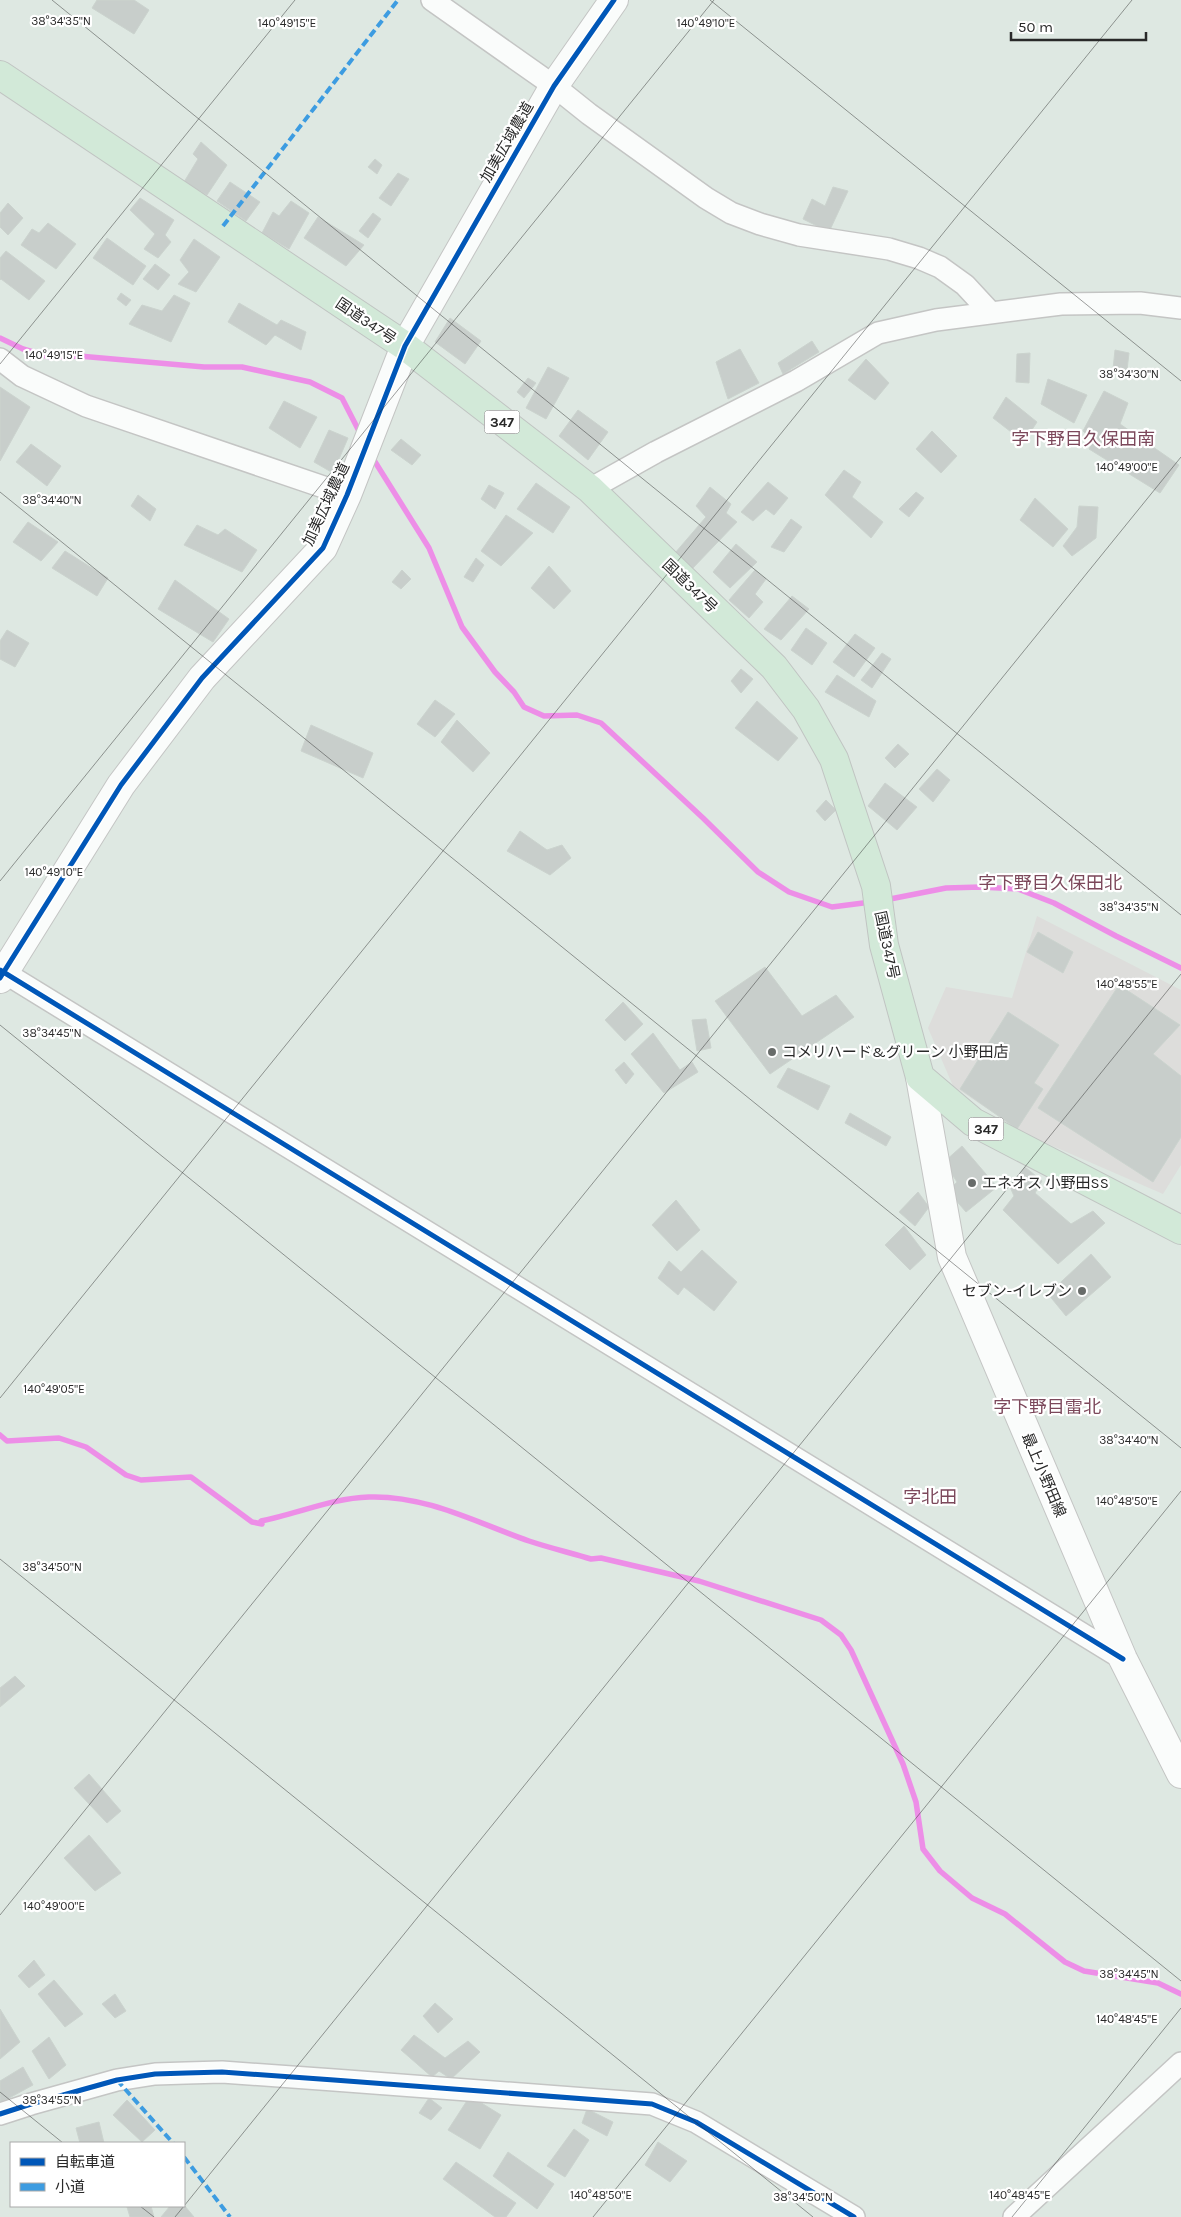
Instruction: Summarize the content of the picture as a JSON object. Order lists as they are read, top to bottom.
{
  "streets": {
    "highway": ["国道347号", "347"],
    "street": ["加美広域農道", "最上小野田線"]
  },
  "crossings": [
    ["加美広域農道", "国道347号"],
    ["国道347号", "347"],
    ["国道347号", "最上小野田線"],
    ["347", "最上小野田線"]
  ],
  "districts": [
    "字下野目久保田南",
    "字下野目久保田北",
    "字下野目雷北",
    "字北田"
  ],
  "places": ["コメリハード&グリーン 小野田店", "エネオス 小野田SS", "セブン-イレブン"],
  "legend": ["自転車道", "小道"],
  "scale_bar": "50 m",
  "coordinates": [
    "38°34'35\"N",
    "140°49'15\"E",
    "140°49'10\"E",
    "38°34'30\"N",
    "140°49'00\"E",
    "38°34'40\"N",
    "140°48'55\"E",
    "38°34'45\"N",
    "140°49'05\"E",
    "140°48'50\"E",
    "38°34'50\"N",
    "140°48'45\"E",
    "38°34'55\"N"
  ]
}
